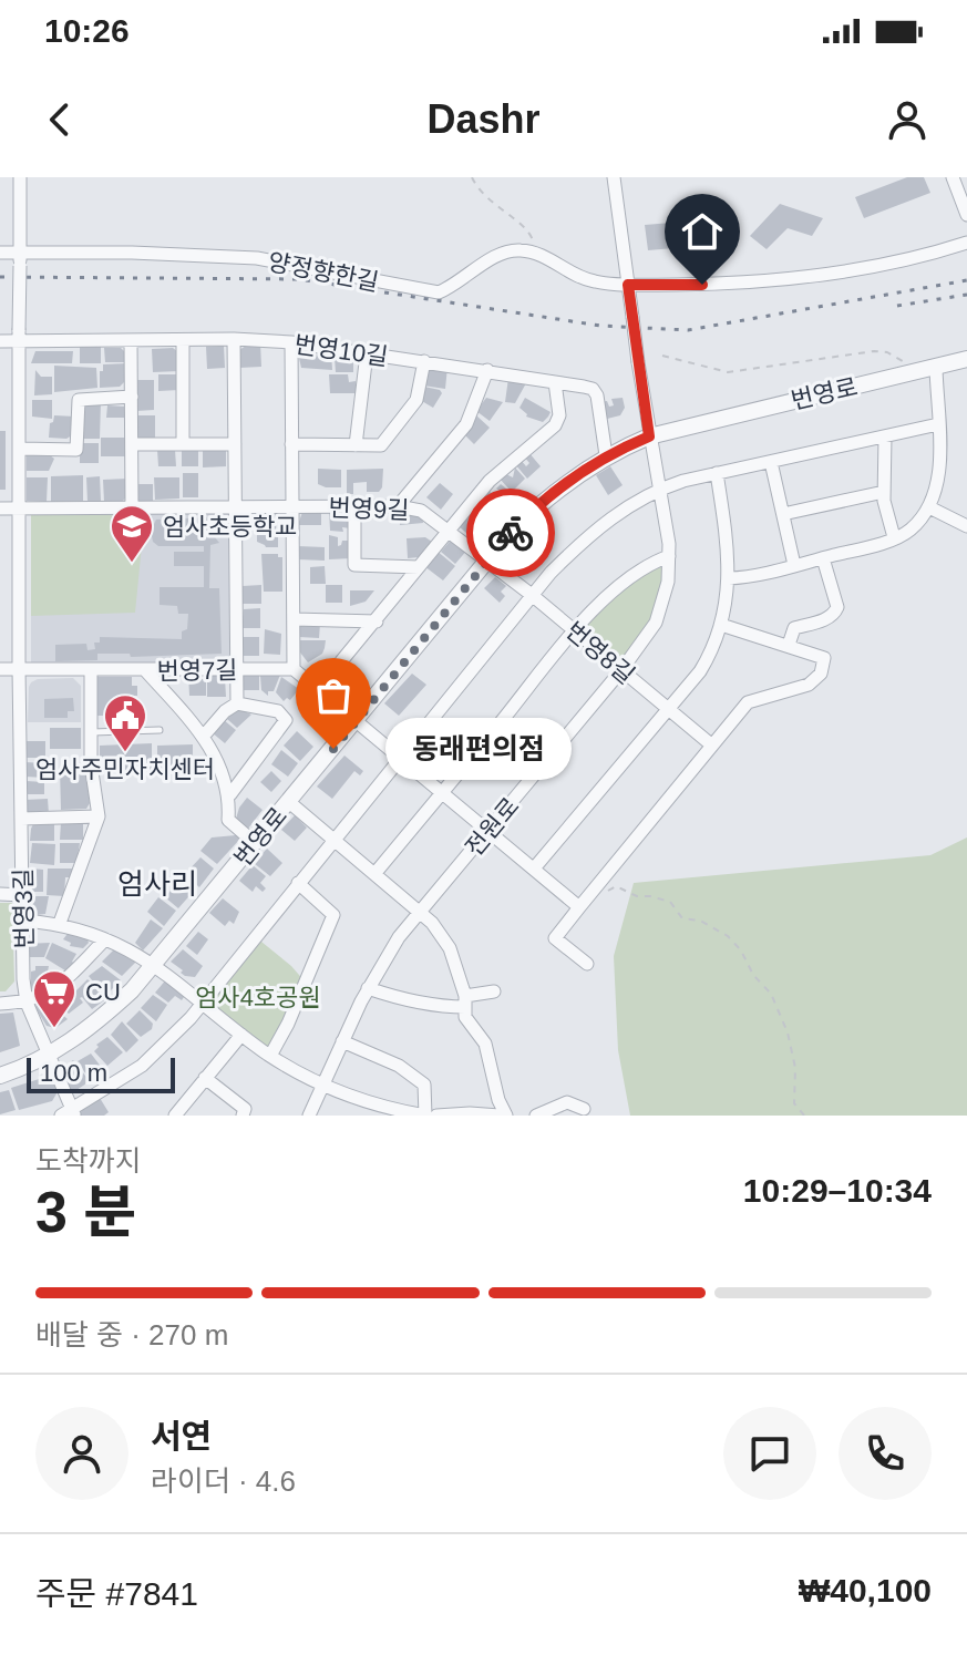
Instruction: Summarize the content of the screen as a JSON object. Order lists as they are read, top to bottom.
{
  "streets": {
    "street": [
      "양정향한길",
      "번영10길",
      "번영로",
      "번영9길",
      "번영8길",
      "번영7길",
      "전원로",
      "번영3길"
    ]
  },
  "crossings": [
    ["양정향한길", "번영3길"],
    ["번영10길", "번영로"],
    ["번영10길", "번영3길"],
    ["번영로", "번영9길"],
    ["번영로", "번영8길"],
    ["번영로", "전원로"],
    ["번영로", "번영3길"],
    ["번영9길", "번영8길"],
    ["번영9길", "번영3길"],
    ["번영8길", "전원로"],
    ["번영7길", "번영3길"]
  ],
  "districts": ["엄사리"],
  "parks": ["엄사4호공원"],
  "places": {
    "school or university": ["엄사초등학교"],
    "other": ["동래편의점"],
    "public building": ["엄사주민자치센터"],
    "supermarket": ["CU"]
  },
  "scale_bar": "100 m",
  "page": {
    "status": "10:26",
    "header": "Dashr",
    "bubble": "동래편의점",
    "scale": "100 m",
    "heading": ["3 분", "도착까지", "10:29–10:34"],
    "panel": [
      "서연",
      "라이더 · 4.6",
      "주문 #7841",
      "₩40,100"
    ],
    "bar": "배달 중 · 270 m"
  }
}
